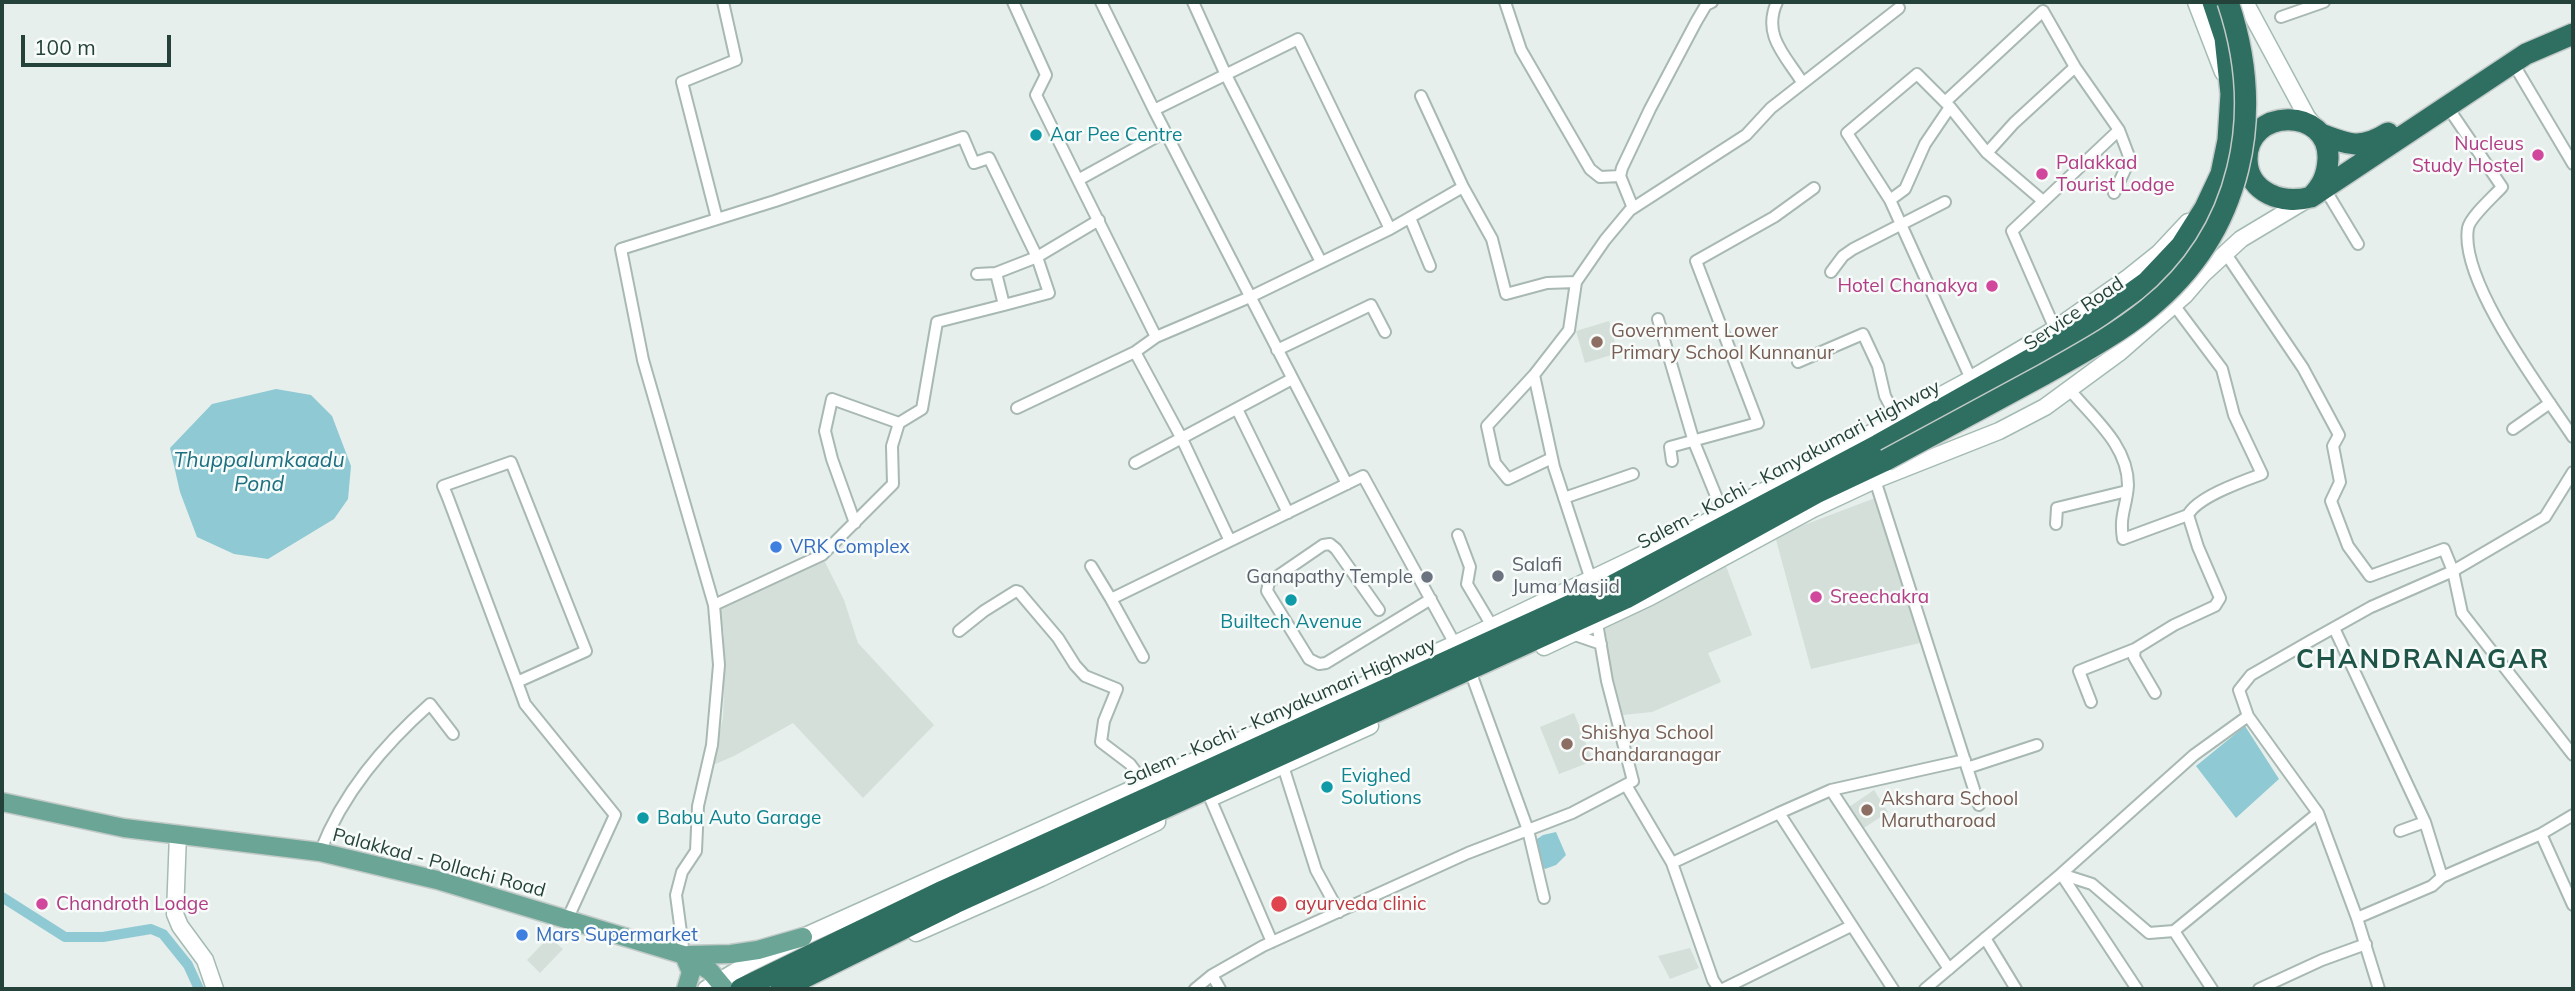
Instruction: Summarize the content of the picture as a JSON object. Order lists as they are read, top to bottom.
{
  "streets": {
    "highway": ["Salem - Kochi - Kanyakumari Highway"],
    "main road": ["Palakkad - Pollachi Road"],
    "street": ["Service Road"]
  },
  "crossings": [
    ["Service Road", "Salem - Kochi - Kanyakumari Highway"],
    ["Service Road", "Palakkad - Pollachi Road"]
  ],
  "districts": ["CHANDRANAGAR"],
  "water": ["Thuppalumkaadu Pond"],
  "places": [
    "Aar Pee Centre",
    "Nucleus Study Hostel",
    "Palakkad Tourist Lodge",
    "Hotel Chanakya",
    "Government Lower Primary School Kunnanur",
    "VRK Complex",
    "Salafi Juma Masjid",
    "Ganapathy Temple",
    "Sreechakra",
    "Builtech Avenue",
    "Shishya School Chandaranagar",
    "Evighed Solutions",
    "Akshara School Marutharoad",
    "Babu Auto Garage",
    "Chandroth Lodge",
    "ayurveda clinic",
    "Mars Supermarket"
  ],
  "scale_bar": "100 m"
}
